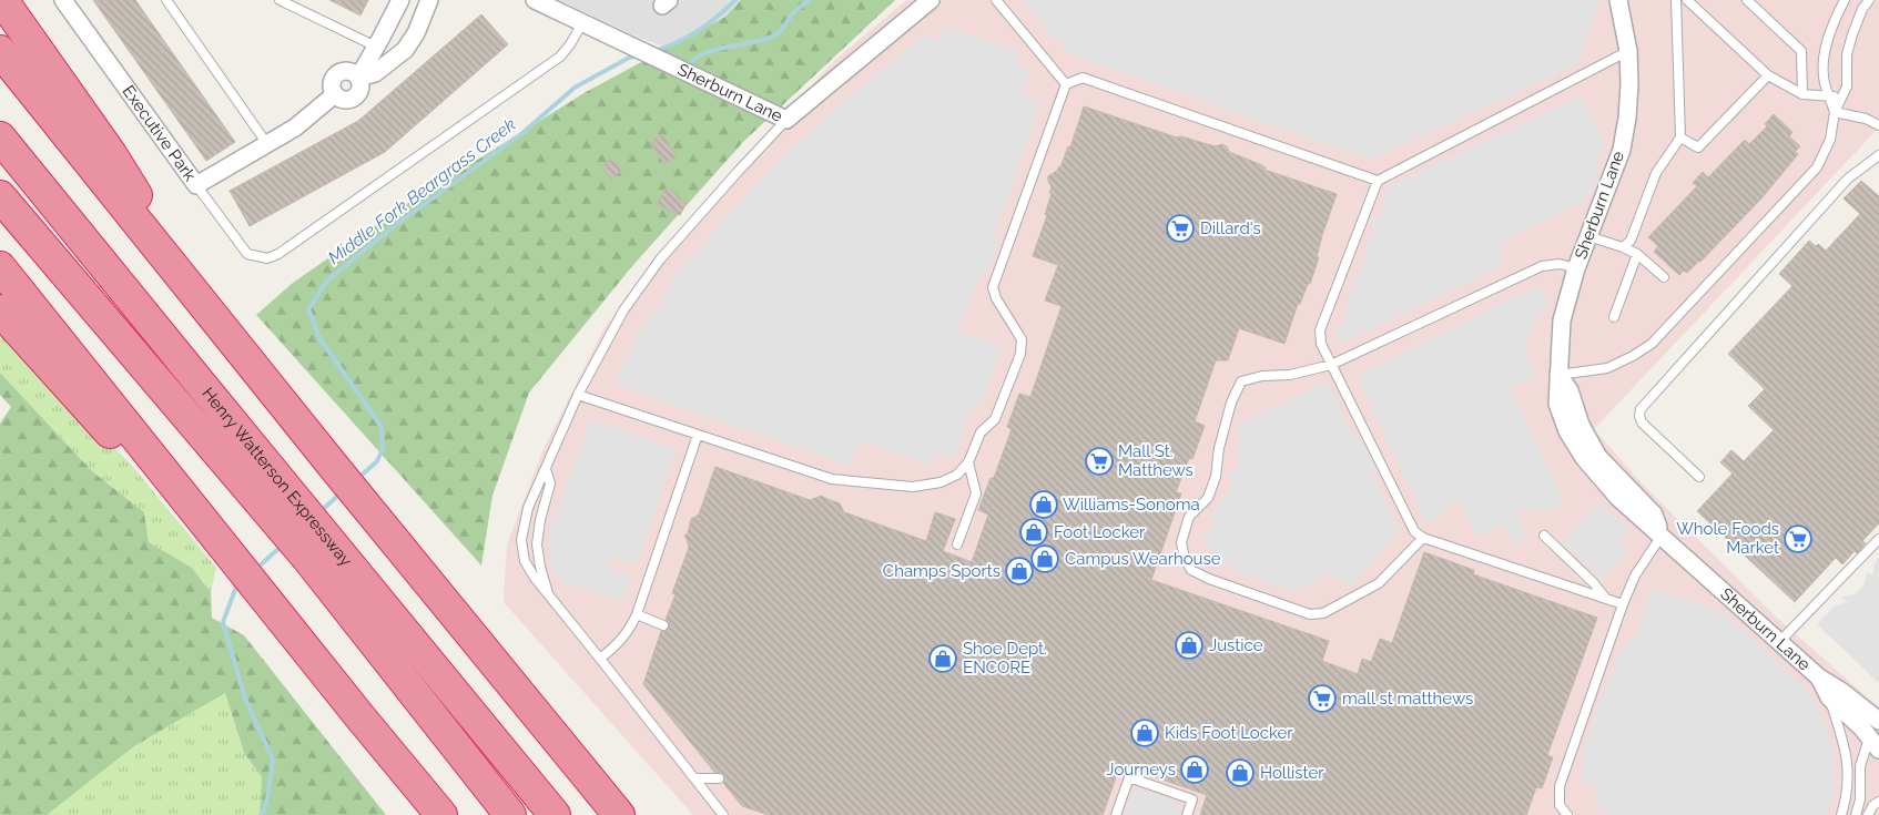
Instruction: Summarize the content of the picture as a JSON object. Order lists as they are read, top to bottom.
{
  "streets": {
    "highway": ["Henry Watterson Expressway"],
    "street": ["Sherburn Lane", "Executive Park"]
  },
  "water": ["Middle Fork Beargrass Creek"],
  "places": {
    "supermarket": [
      "Dillard's",
      "Mall St. Matthews",
      "Whole Foods Market",
      "mall st matthews"
    ],
    "shop": [
      "Williams-Sonoma",
      "Foot Locker",
      "Campus Wearhouse",
      "Champs Sports",
      "Justice",
      "Shoe Dept. ENCORE",
      "Kids Foot Locker",
      "Journeys",
      "Hollister"
    ]
  }
}
